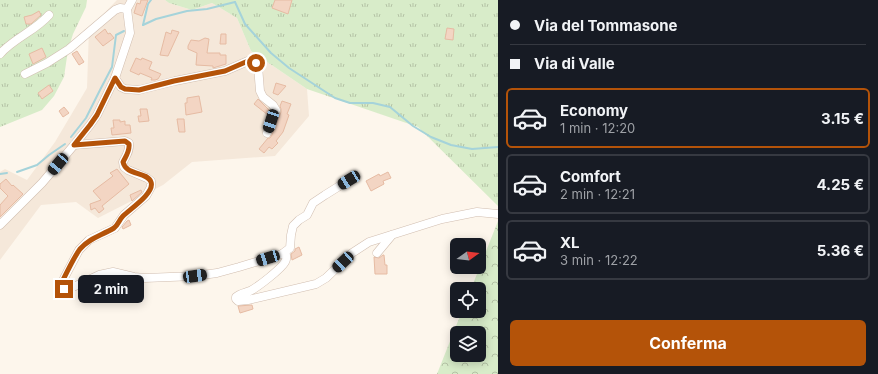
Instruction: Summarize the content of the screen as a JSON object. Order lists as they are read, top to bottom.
{
  "north": "right",
  "page": {
    "banner": ["Via del Tommasone", "Via di Valle"],
    "list": [
      {
        "name": "Economy",
        "note": "1 min · 12:20",
        "value": "3.15 €"
      },
      {
        "name": "Comfort",
        "note": "2 min · 12:21",
        "value": "4.25 €"
      },
      {
        "name": "XL",
        "note": "3 min · 12:22",
        "value": "5.36 €"
      }
    ],
    "bubble": "2 min",
    "buttons": "Conferma"
  }
}
